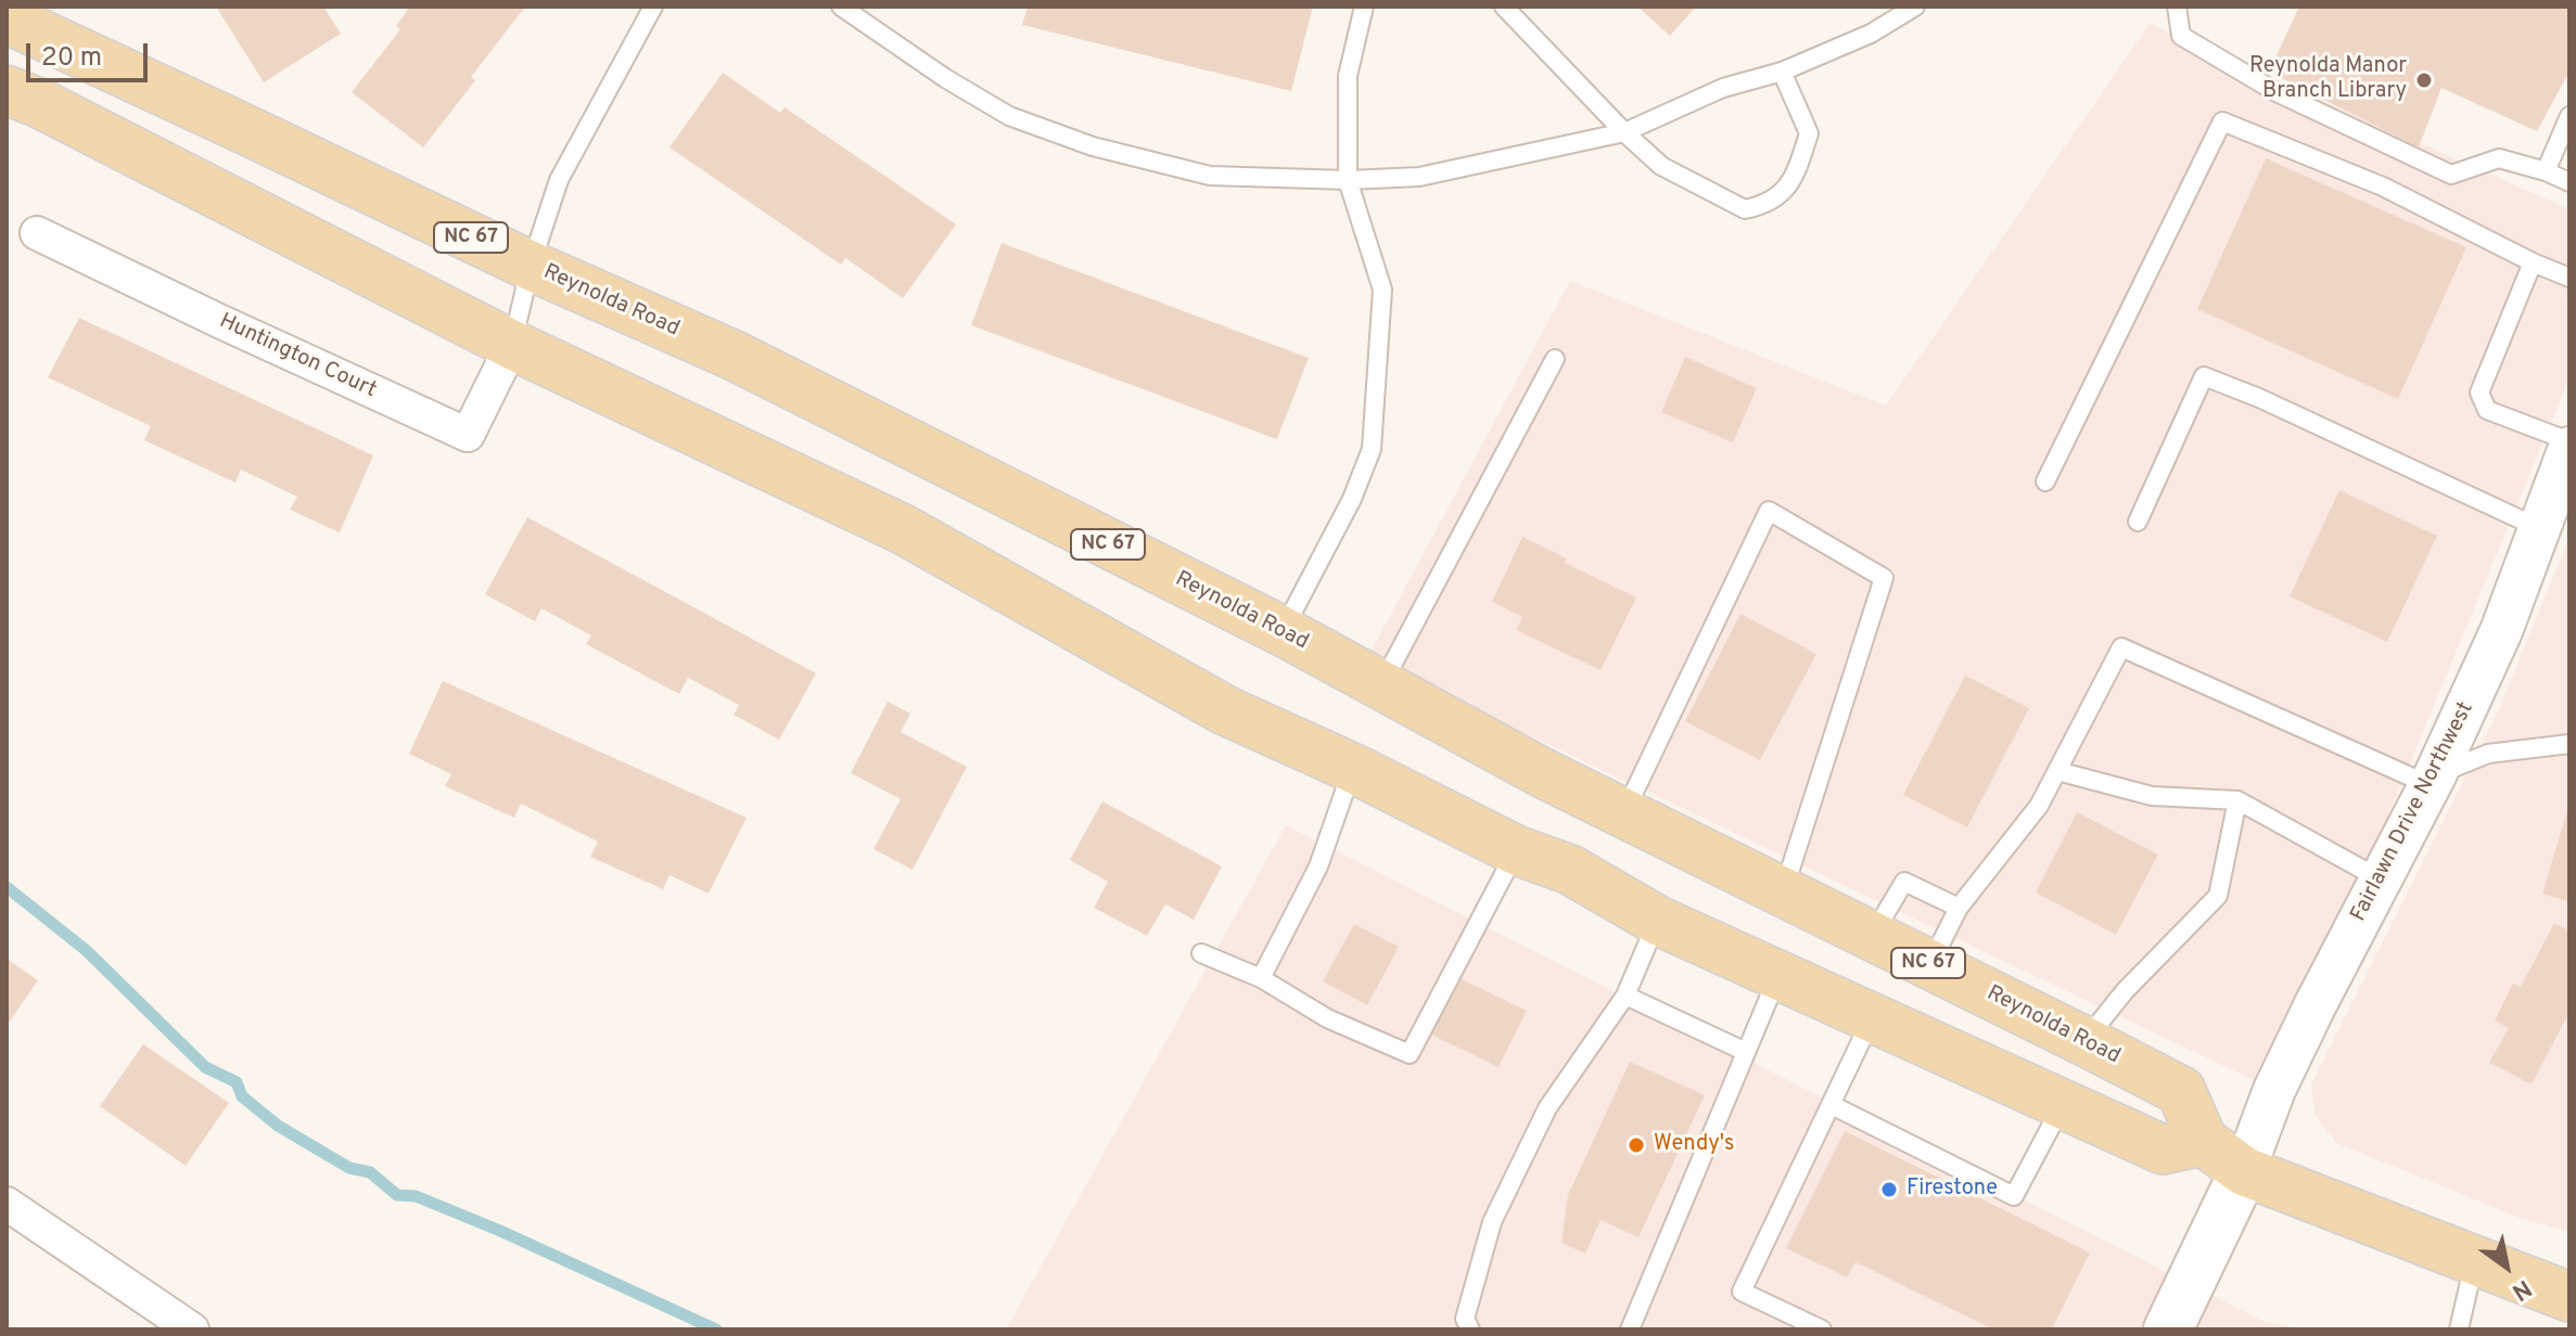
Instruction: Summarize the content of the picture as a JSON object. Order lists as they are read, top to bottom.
{
  "streets": {
    "main road": ["NC 67", "Reynolda Road"],
    "street": ["Huntington Court", "Fairlawn Drive Northwest"]
  },
  "places": ["Reynolda Manor Branch Library", "Wendy's", "Firestone"],
  "scale_bar": "20 m",
  "north": "bottom right"
}
